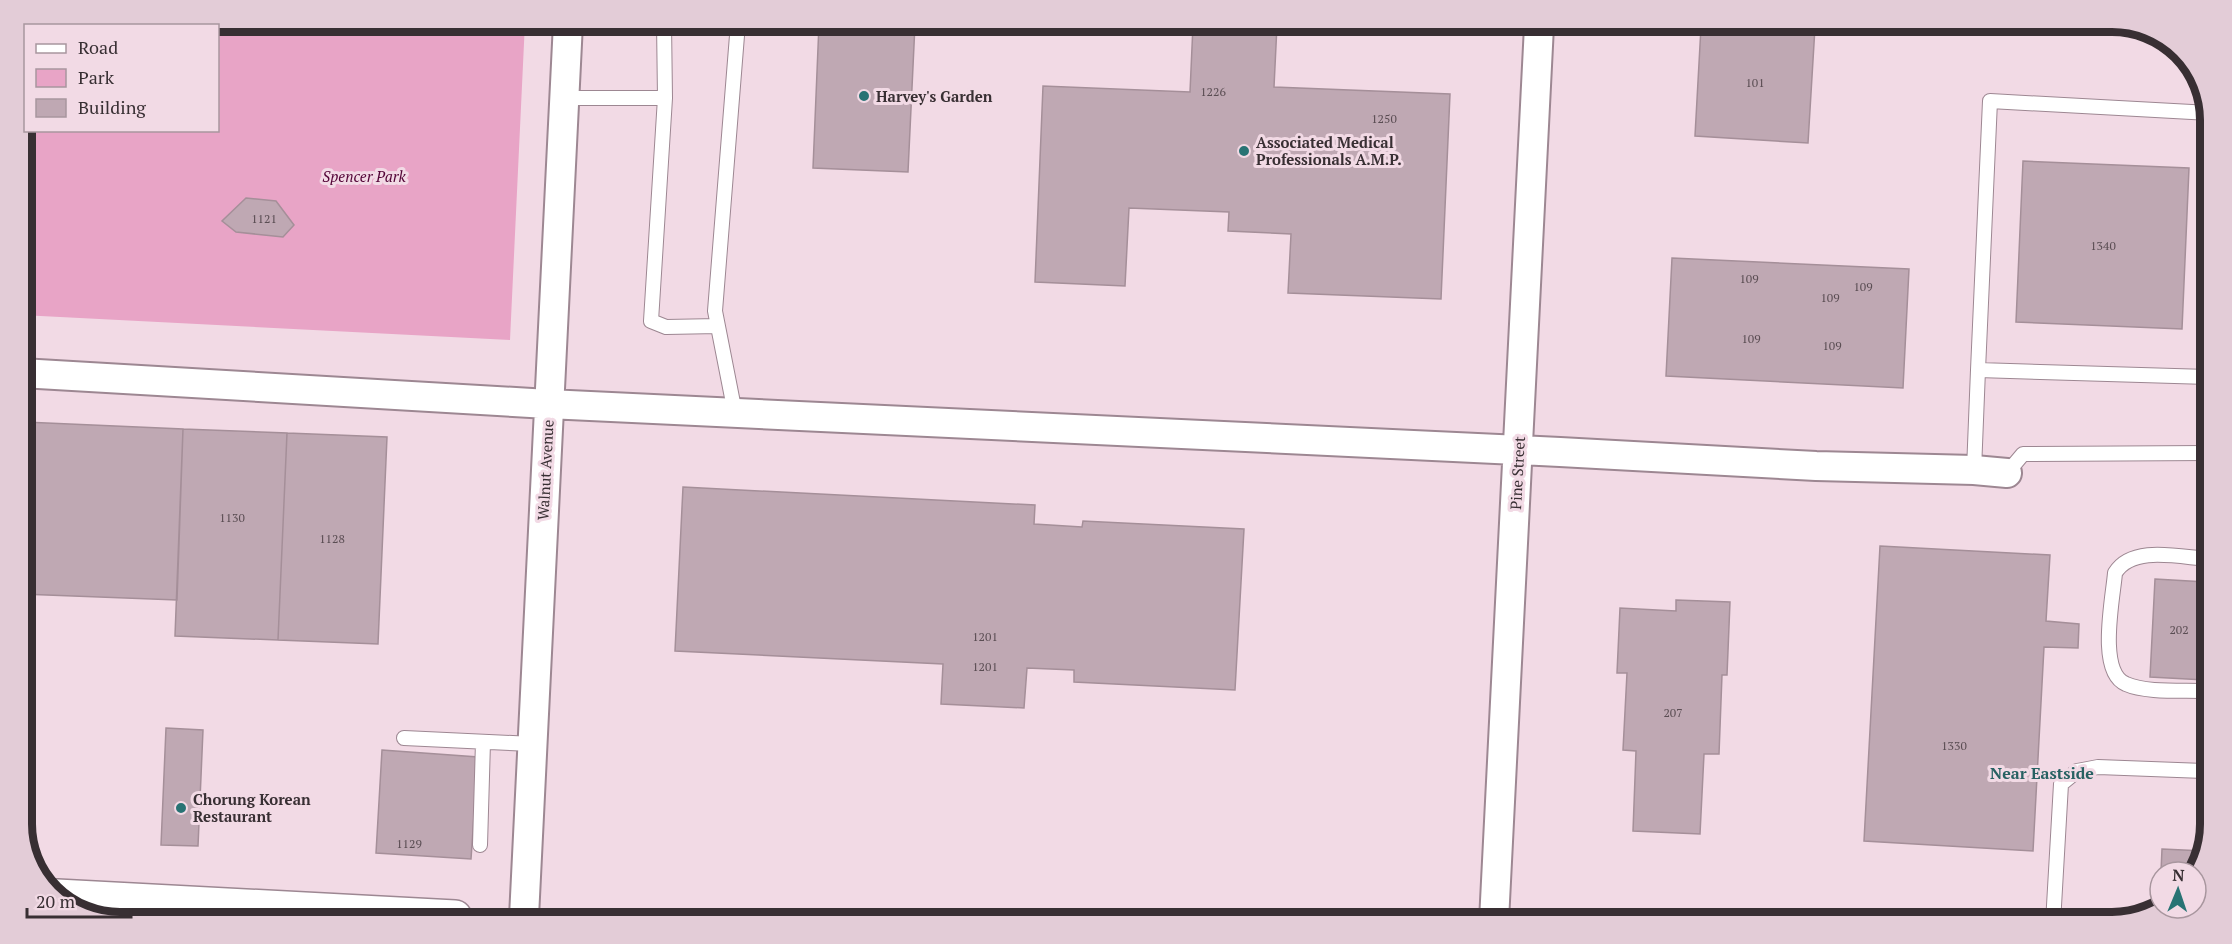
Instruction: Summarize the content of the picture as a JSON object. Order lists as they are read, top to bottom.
{
  "streets": {
    "street": ["Walnut Avenue", "Pine Street"]
  },
  "districts": ["Near Eastside"],
  "parks": ["Spencer Park"],
  "places": ["Harvey's Garden", "Associated Medical Professionals A.M.P.", "Chorung Korean Restaurant"],
  "house_numbers": [
    "101",
    "1226",
    "1250",
    "1121",
    "1340",
    "109",
    "109",
    "109",
    "109",
    "109",
    "1130",
    "1128",
    "202",
    "1201",
    "1201",
    "207",
    "1330",
    "1129"
  ],
  "legend": ["Road", "Park", "Building"],
  "scale_bar": "20 m",
  "north": "top"
}
